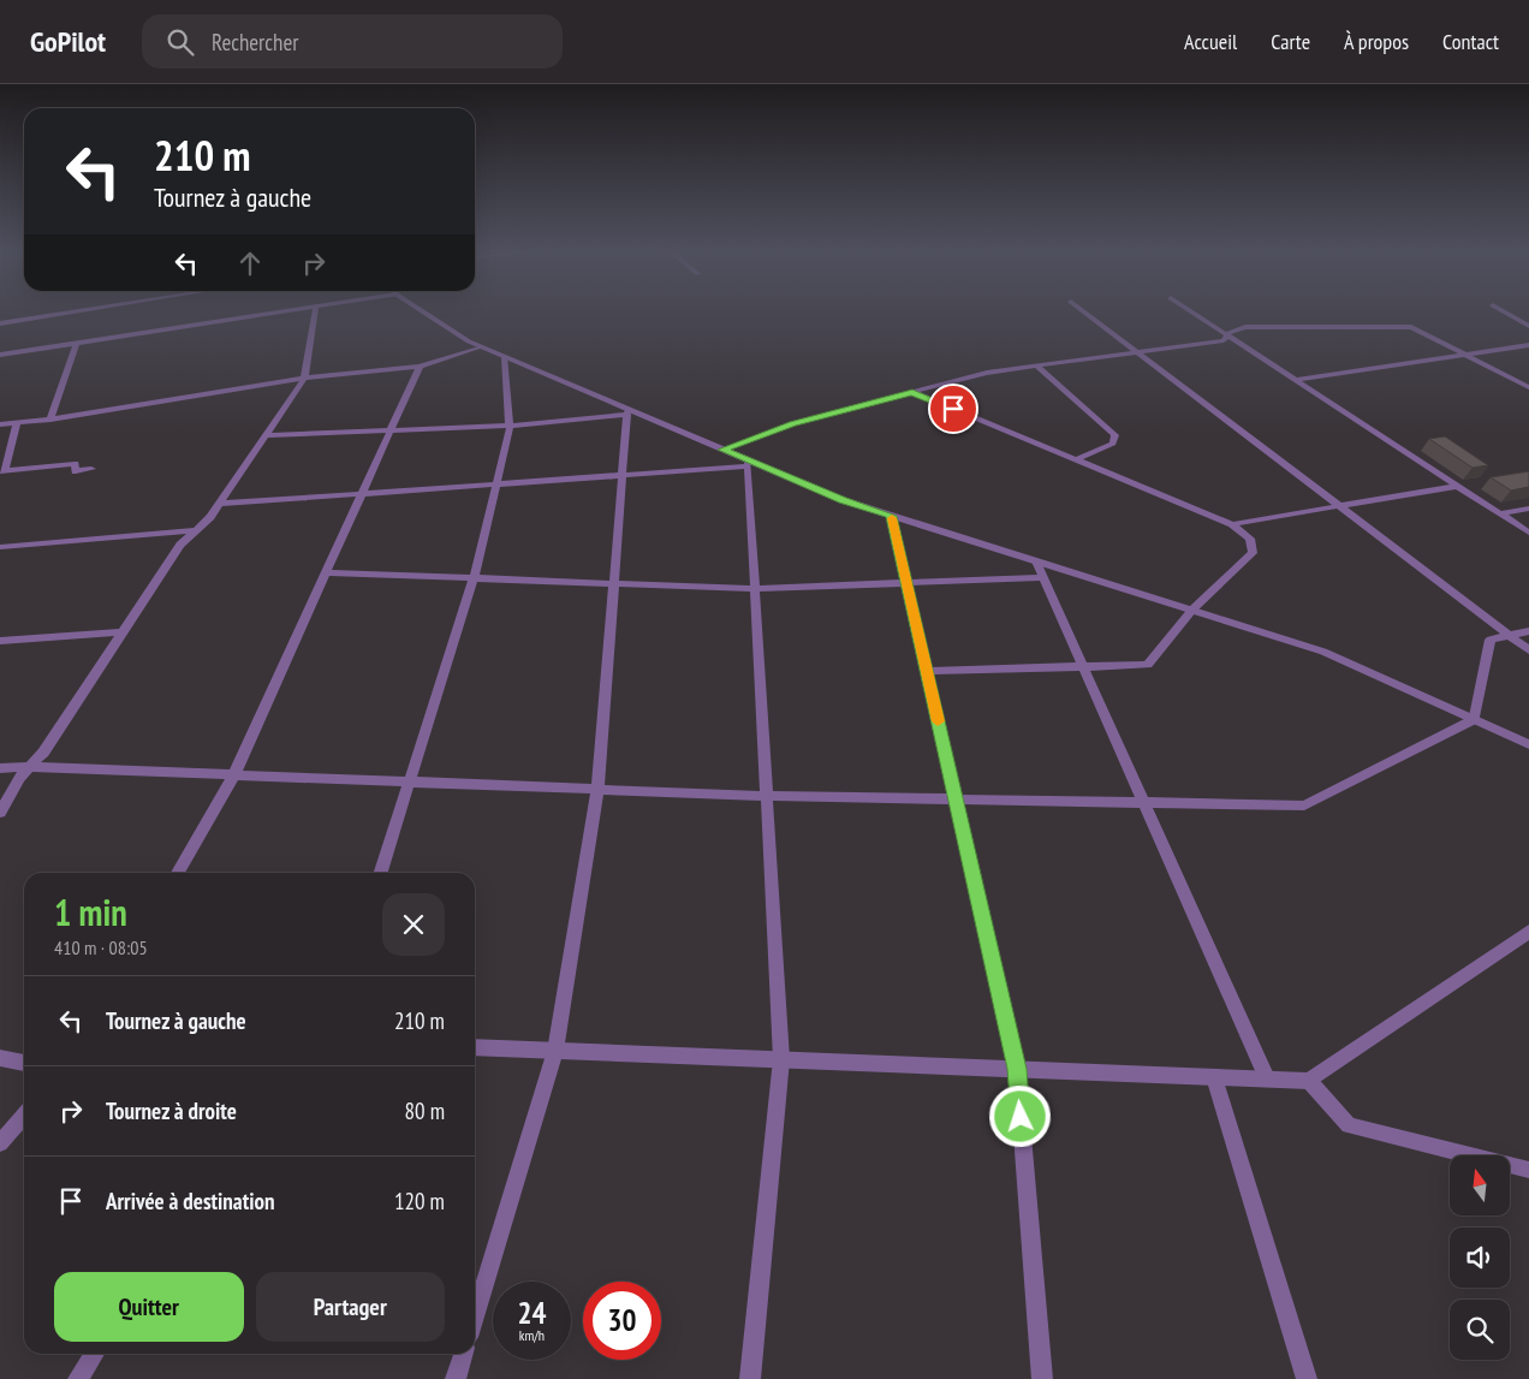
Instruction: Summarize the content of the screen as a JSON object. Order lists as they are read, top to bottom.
{
  "north": "top",
  "page": {
    "header": "GoPilot",
    "search": "Rechercher",
    "nav": [
      "Accueil",
      "Carte",
      "À propos",
      "Contact"
    ],
    "turn": ["210 m", "Tournez à gauche"],
    "heading": ["1 min", "410 m · 08:05"],
    "list": [
      {
        "name": "Tournez à gauche",
        "value": "210 m"
      },
      {
        "name": "Tournez à droite",
        "value": "80 m"
      },
      {
        "name": "Arrivée à destination",
        "value": "120 m"
      }
    ],
    "buttons": ["Quitter", "Partager"],
    "speed": "24 km/h",
    "limit": "30"
  }
}
